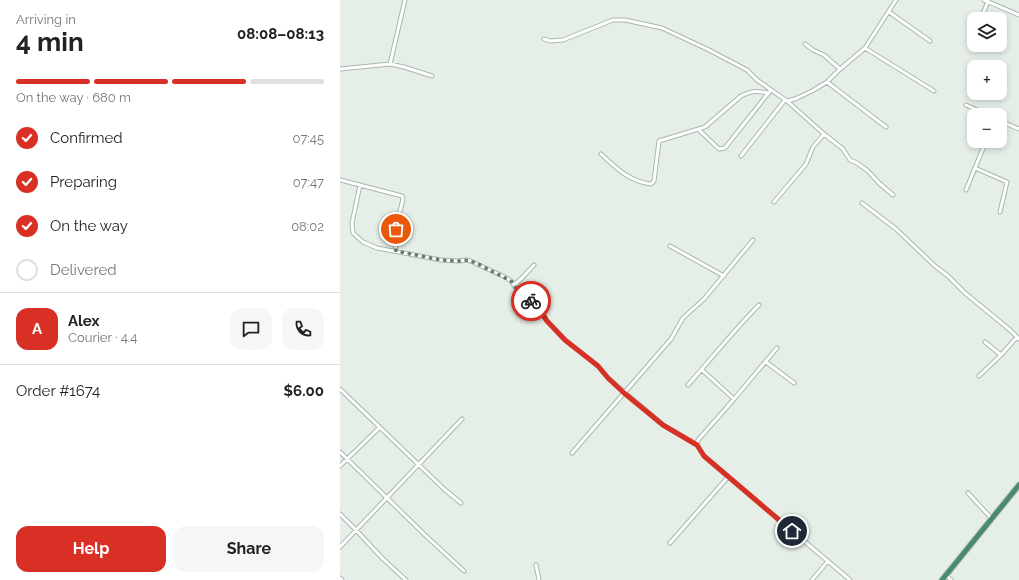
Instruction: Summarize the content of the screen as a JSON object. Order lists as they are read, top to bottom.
{
  "page": {
    "heading": ["4 min", "Arriving in", "08:08–08:13"],
    "panel": [
      "Alex",
      "Courier · 4.4",
      "Order #1674",
      "$6.00"
    ],
    "map_buttons": ["+", "−"],
    "bar": "On the way · 680 m",
    "list": [
      ["Confirmed", "07:45"],
      ["Preparing", "07:47"],
      ["On the way", "08:02"],
      "Delivered"
    ],
    "round": "A",
    "buttons": ["Help", "Share"]
  }
}
